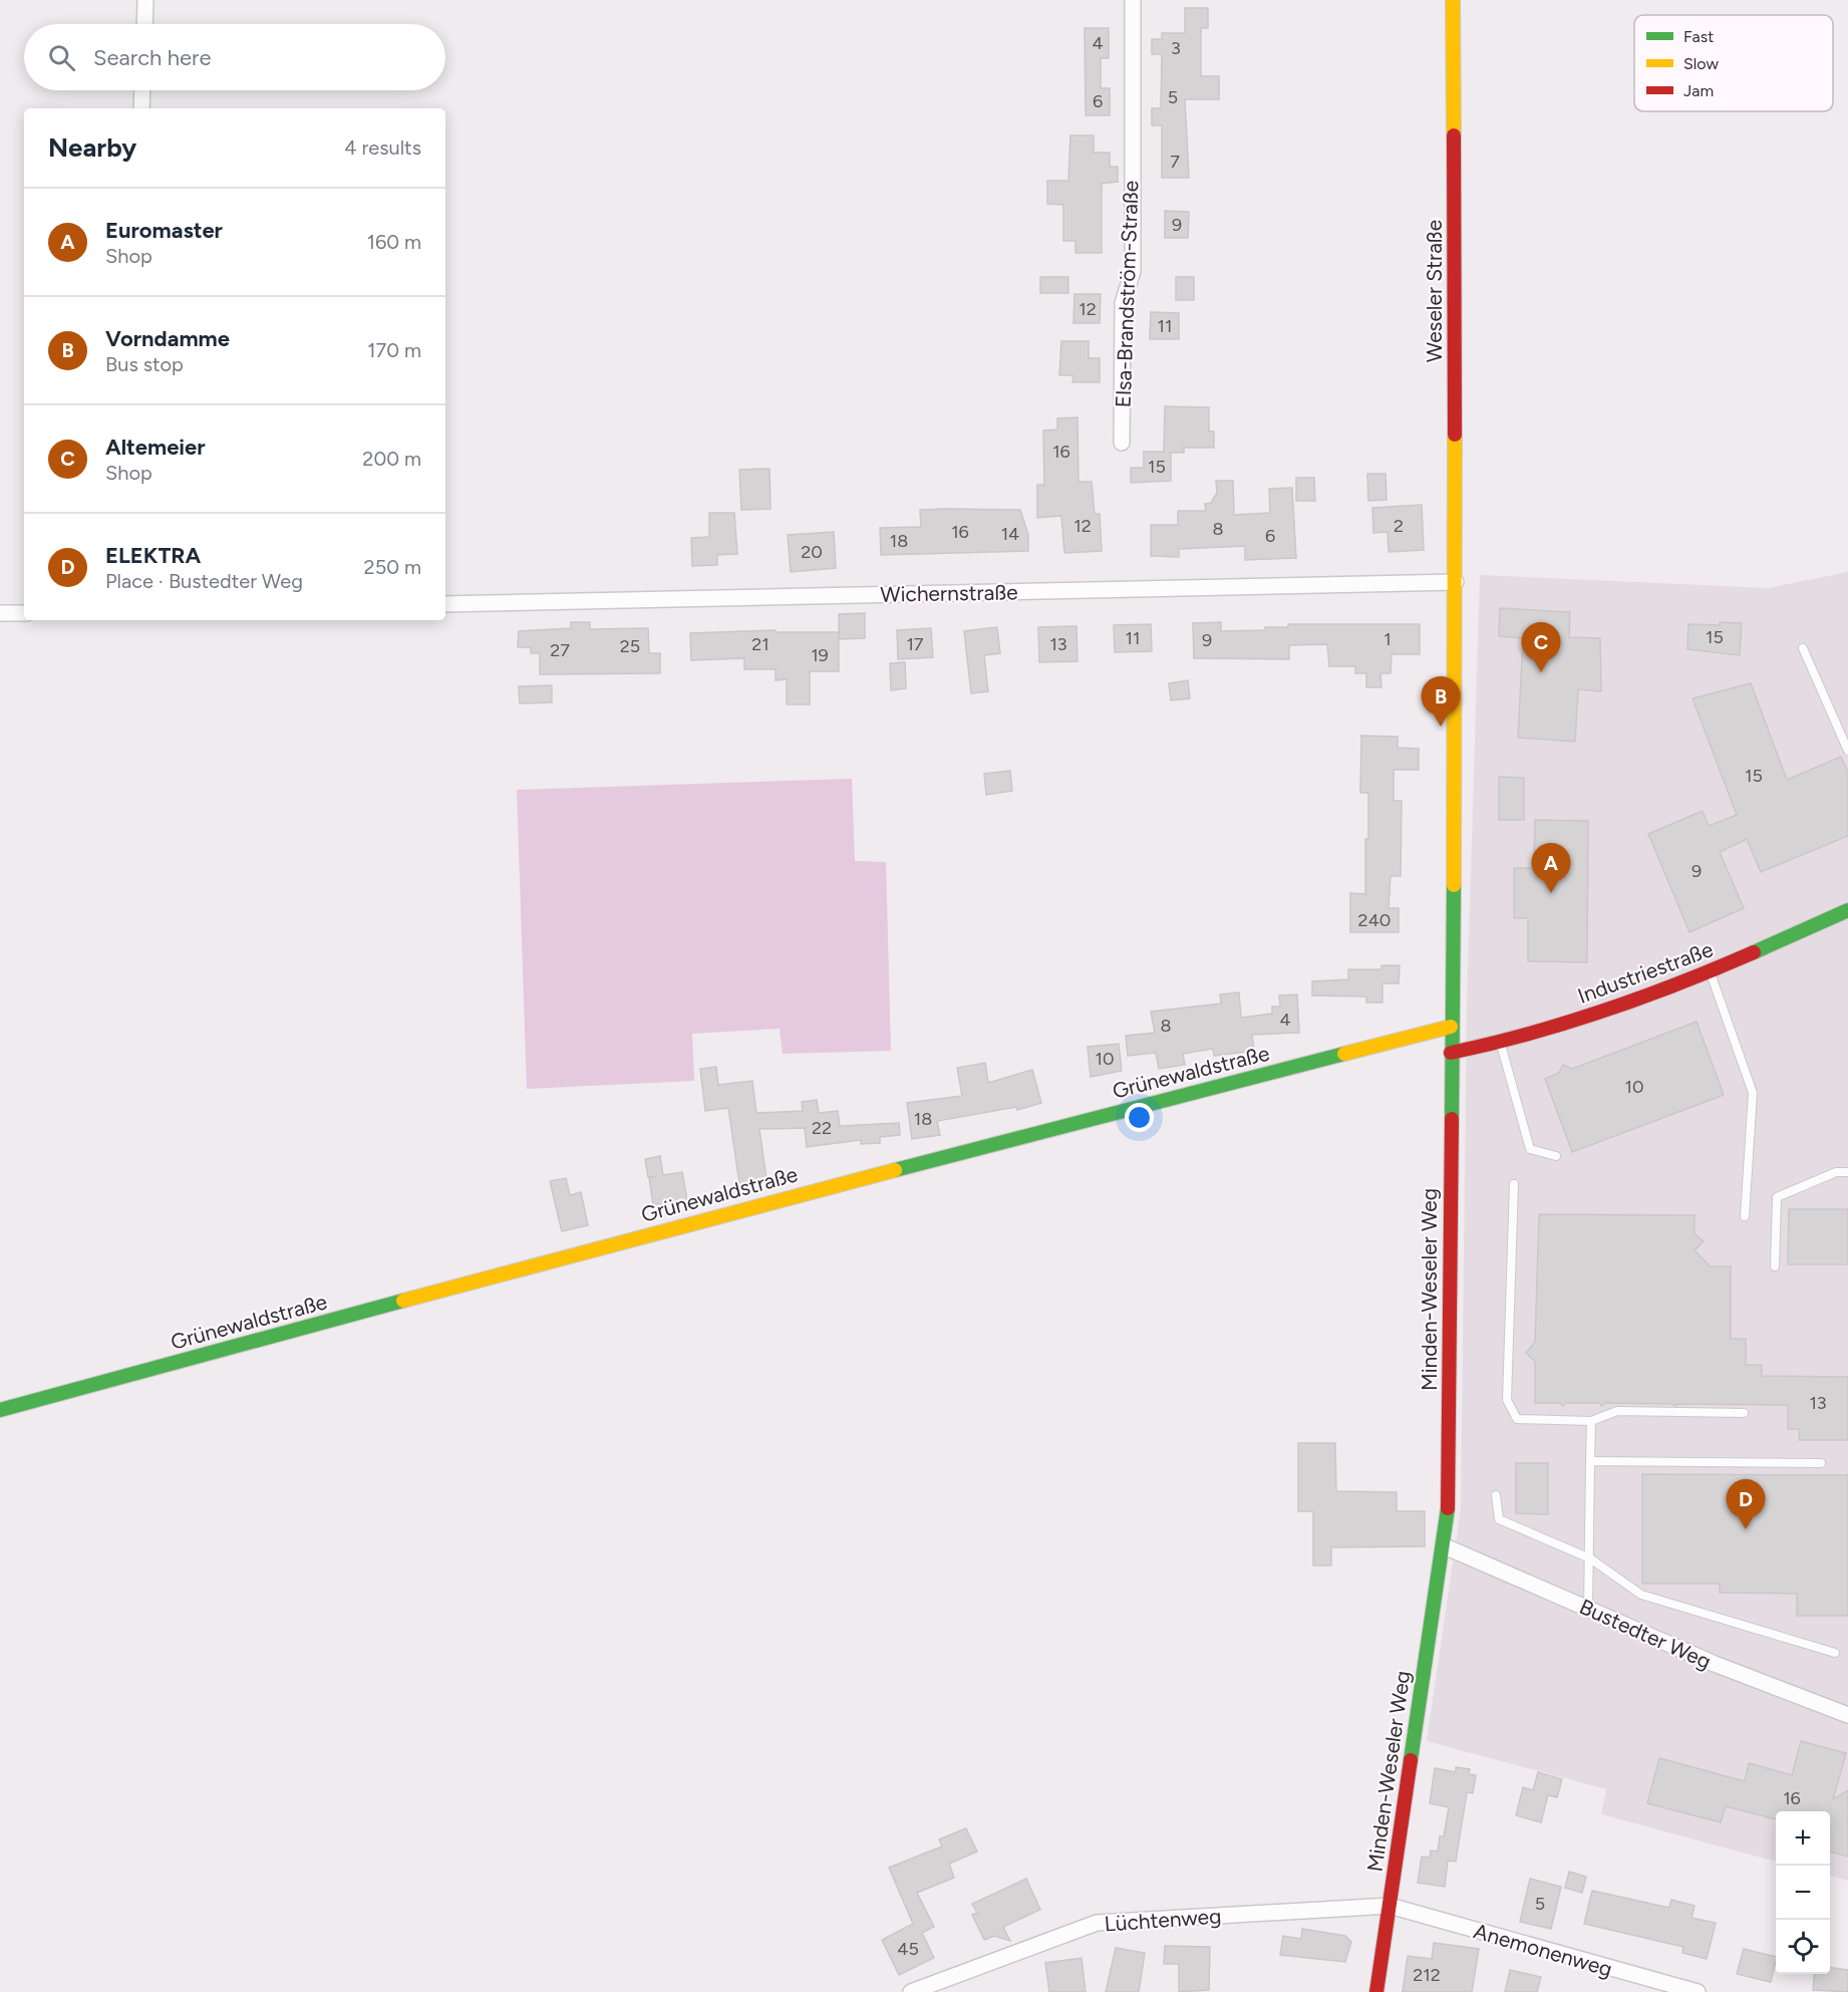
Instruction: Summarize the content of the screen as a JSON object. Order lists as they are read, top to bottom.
{
  "streets": {
    "street": [
      "Weseler Straße",
      "Elsa-Brandström-Straße",
      "Wichernstraße",
      "Industriestraße",
      "Grünewaldstraße",
      "Minden-Weseler Weg",
      "Bustedter Weg",
      "Lüchtenweg",
      "Anemonenweg"
    ]
  },
  "crossings": [
    ["Weseler Straße", "Wichernstraße"],
    ["Weseler Straße", "Minden-Weseler Weg"],
    ["Wichernstraße", "Minden-Weseler Weg"],
    ["Industriestraße", "Minden-Weseler Weg"],
    ["Grünewaldstraße", "Minden-Weseler Weg"],
    ["Minden-Weseler Weg", "Bustedter Weg"],
    ["Minden-Weseler Weg", "Lüchtenweg"],
    ["Minden-Weseler Weg", "Anemonenweg"],
    ["Lüchtenweg", "Anemonenweg"]
  ],
  "house_numbers": [
    "4",
    "3",
    "5",
    "6",
    "7",
    "9",
    "12",
    "11",
    "16",
    "15",
    "12",
    "2",
    "8",
    "16",
    "14",
    "6",
    "18",
    "20",
    "15",
    "11",
    "1",
    "9",
    "21",
    "17",
    "13",
    "25",
    "27",
    "19",
    "15",
    "9",
    "240",
    "4",
    "8",
    "10",
    "10",
    "18",
    "22",
    "13",
    "16",
    "5",
    "45",
    "212"
  ],
  "legend": ["Fast", "Slow", "Jam"],
  "page": {
    "search": "Search here",
    "heading": ["Nearby", "4 results"],
    "list": [
      {
        "mark": "A",
        "name": "Euromaster",
        "note": "Shop",
        "value": "160 m"
      },
      {
        "mark": "B",
        "name": "Vorndamme",
        "note": "Bus stop",
        "value": "170 m"
      },
      {
        "mark": "C",
        "name": "Altemeier",
        "note": "Shop",
        "value": "200 m"
      },
      {
        "mark": "D",
        "name": "ELEKTRA",
        "note": "Place · Bustedter Weg",
        "value": "250 m"
      }
    ],
    "pins": [
      "C",
      "B",
      "A",
      "D"
    ],
    "map_buttons": ["+", "−"]
  }
}
